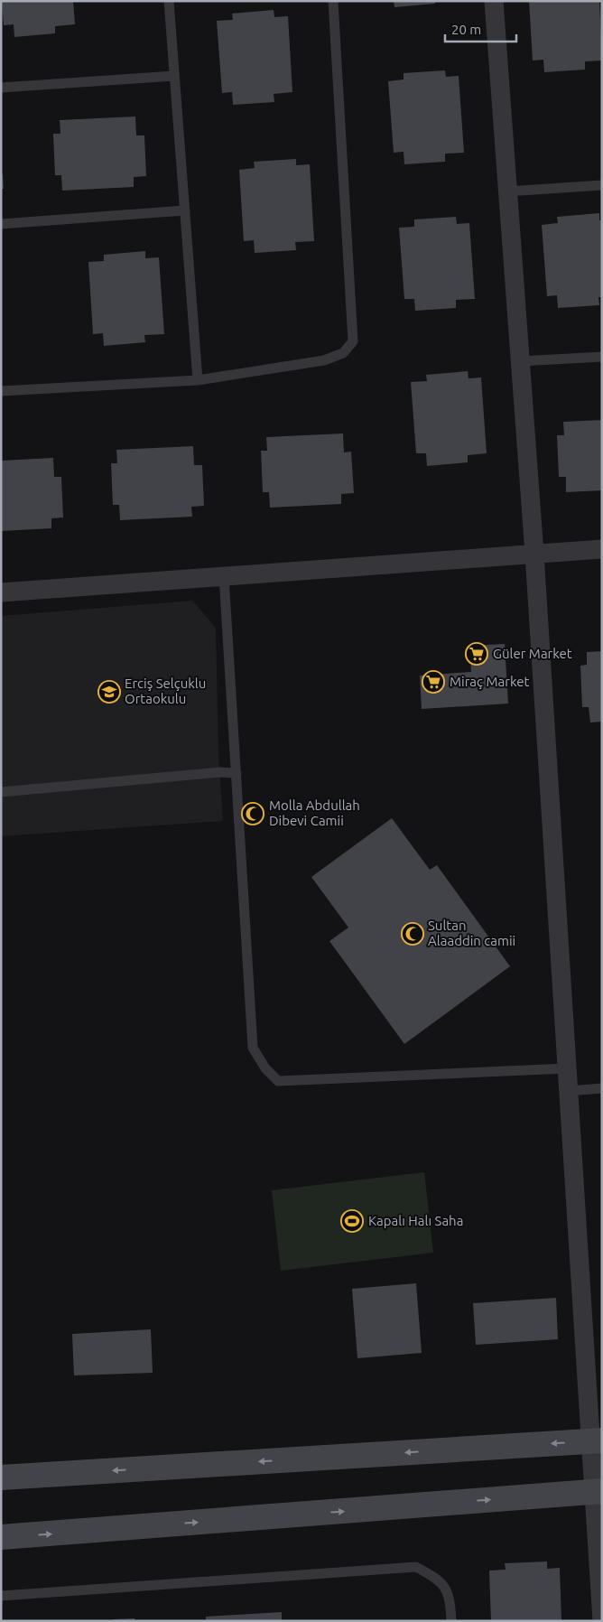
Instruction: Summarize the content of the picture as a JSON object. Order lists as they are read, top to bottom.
{
  "places": {
    "supermarket": ["Güler Market", "Miraç Market"],
    "school or university": ["Erciş Selçuklu Ortaokulu"],
    "mosque": ["Molla Abdullah Dibevi Camii", "Sultan Alaaddin camii"],
    "sports": ["Kapalı Halı Saha"]
  },
  "scale_bar": "20 m"
}
